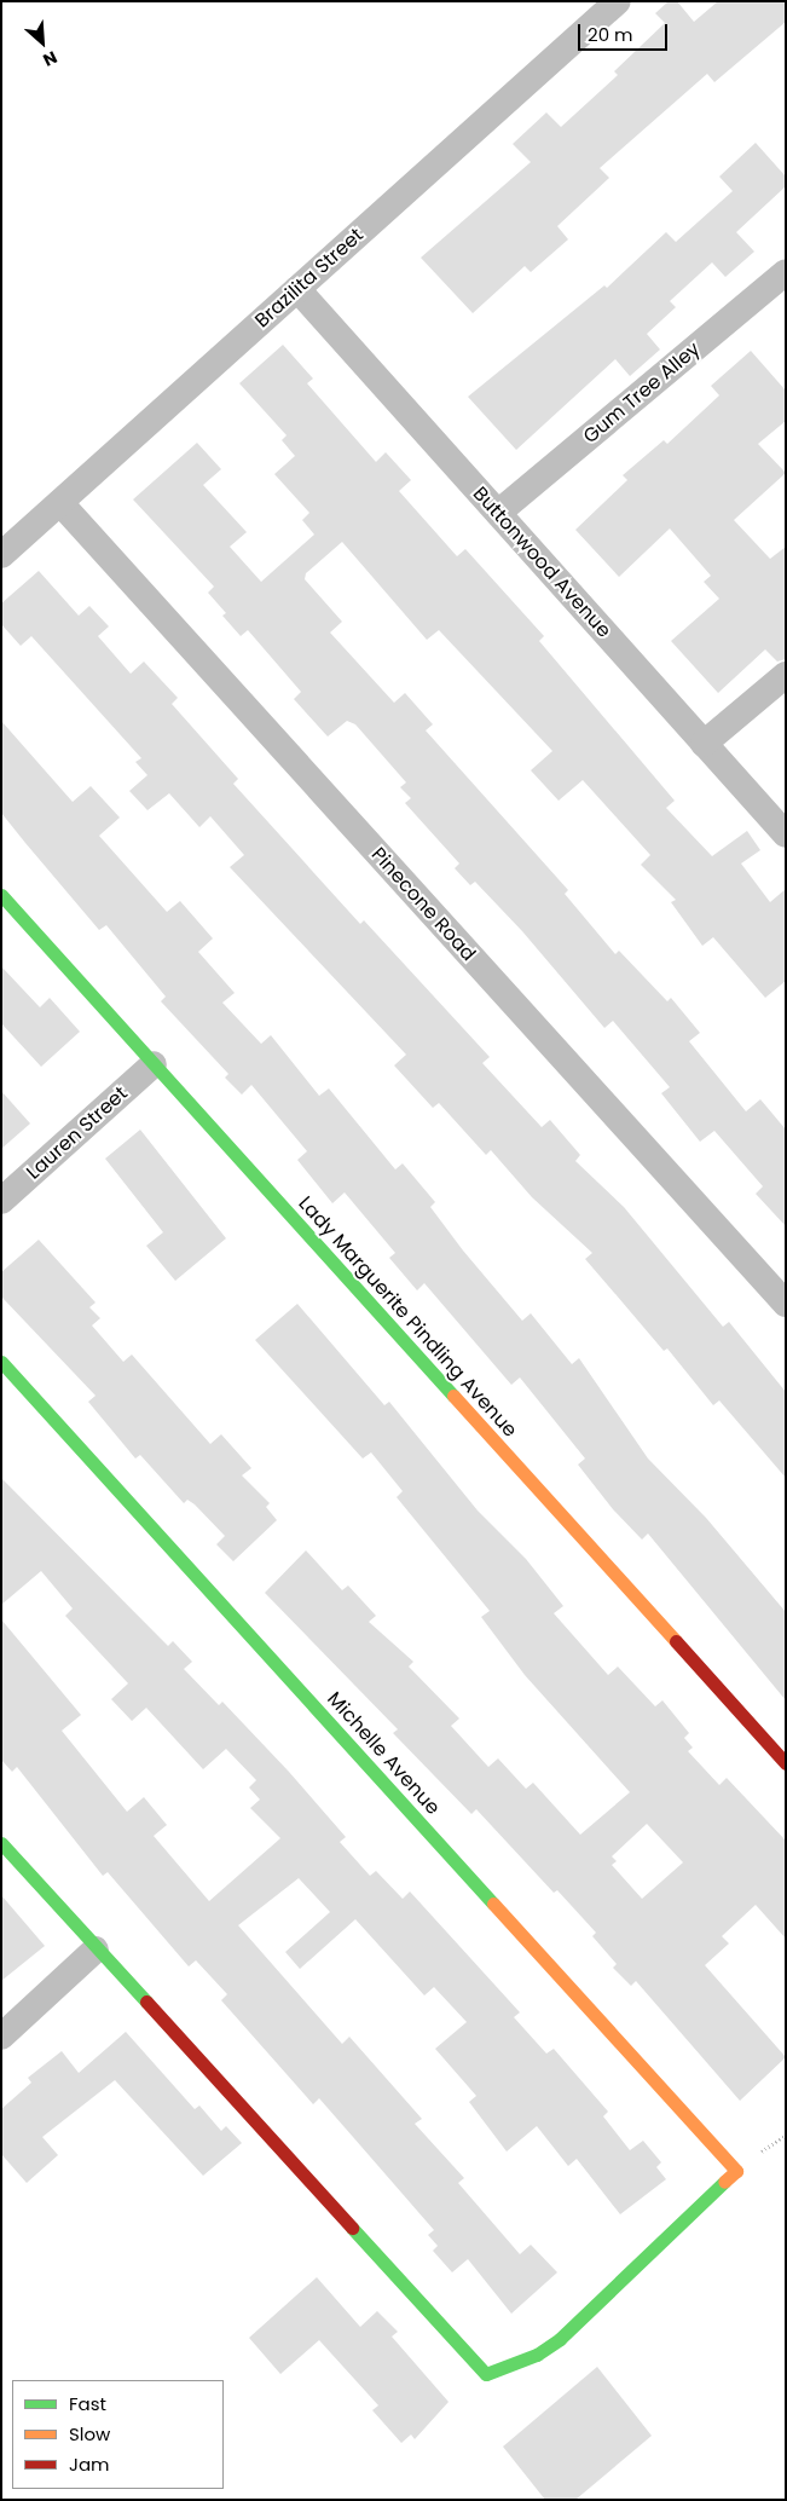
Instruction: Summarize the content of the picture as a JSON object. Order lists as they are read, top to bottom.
{
  "streets": {
    "street": [
      "Brazilita Street",
      "Gum Tree Alley",
      "Buttonwood Avenue",
      "Pinecone Road",
      "Lauren Street",
      "Lady Marguerite Pindling Avenue",
      "Michelle Avenue"
    ]
  },
  "crossings": [
    ["Brazilita Street", "Buttonwood Avenue"],
    ["Brazilita Street", "Pinecone Road"],
    ["Gum Tree Alley", "Buttonwood Avenue"],
    ["Lauren Street", "Lady Marguerite Pindling Avenue"]
  ],
  "legend": ["Fast", "Slow", "Jam"],
  "scale_bar": "20 m",
  "north": "bottom right"
}
